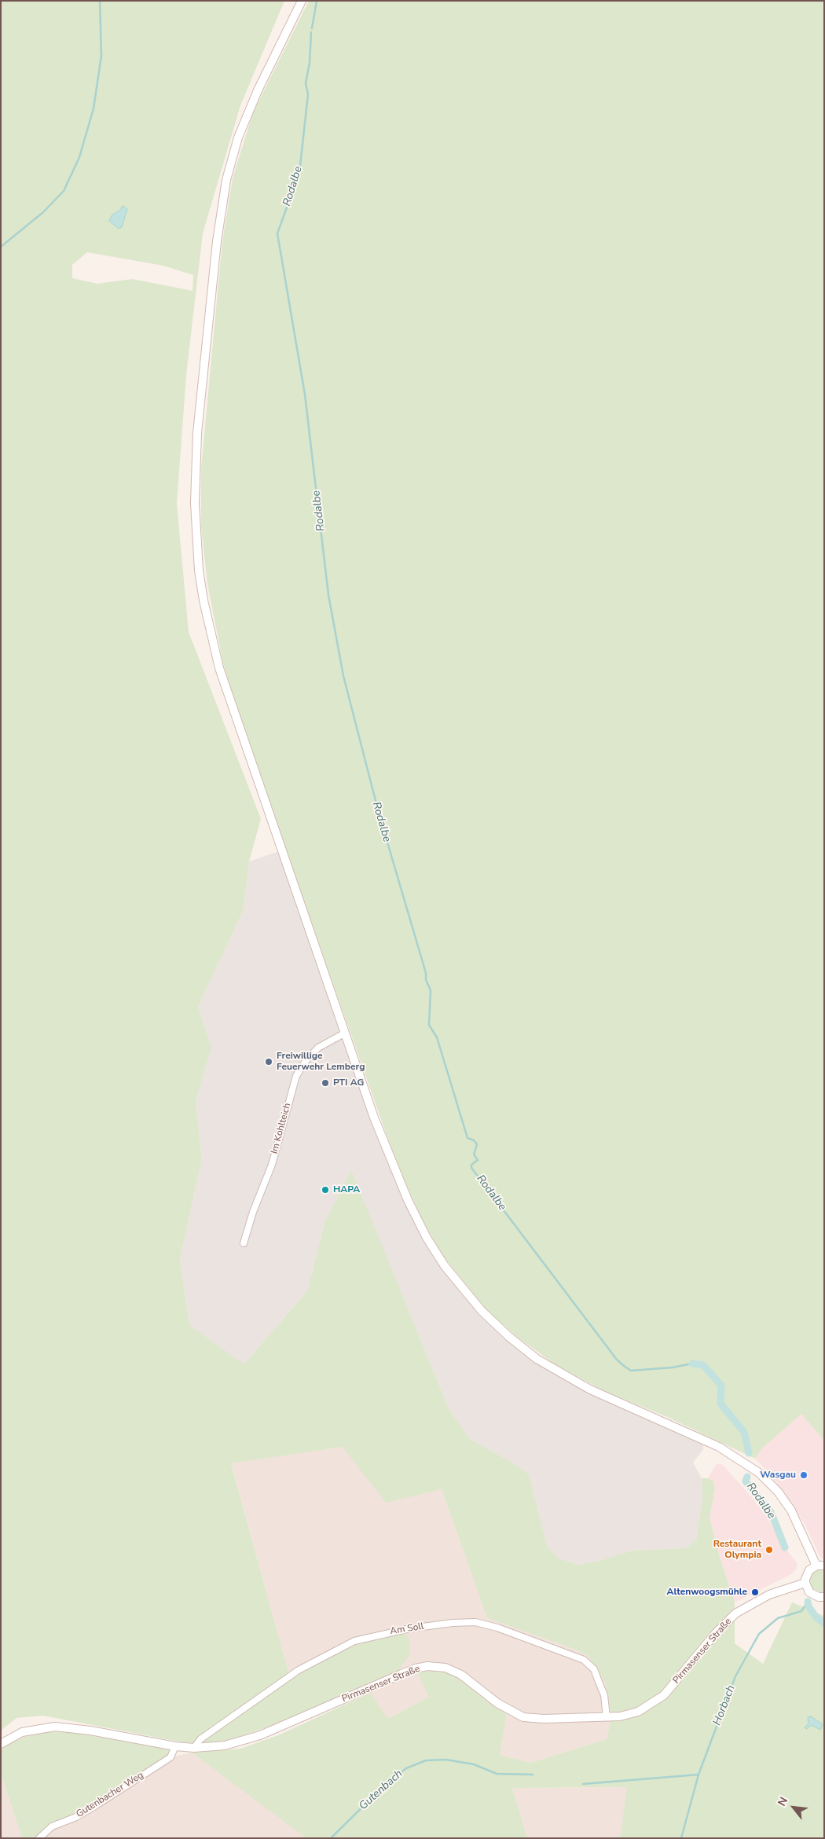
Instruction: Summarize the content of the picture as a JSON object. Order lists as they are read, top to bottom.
{
  "streets": {
    "street": [
      "Im Kohlteich",
      "Am Soll",
      "Pirmasenser Straße",
      "Gutenbacher Weg"
    ]
  },
  "crossings": [
    ["Am Soll", "Pirmasenser Straße"],
    ["Pirmasenser Straße", "Gutenbacher Weg"]
  ],
  "water": ["Rodalbe", "Horbach", "Gutenbach"],
  "places": [
    "Freiwillige Feuerwehr Lemberg",
    "PTI AG",
    "HAPA",
    "Wasgau",
    "Restaurant Olympia",
    "Altenwoogsmühle"
  ],
  "north": "top left"
}
